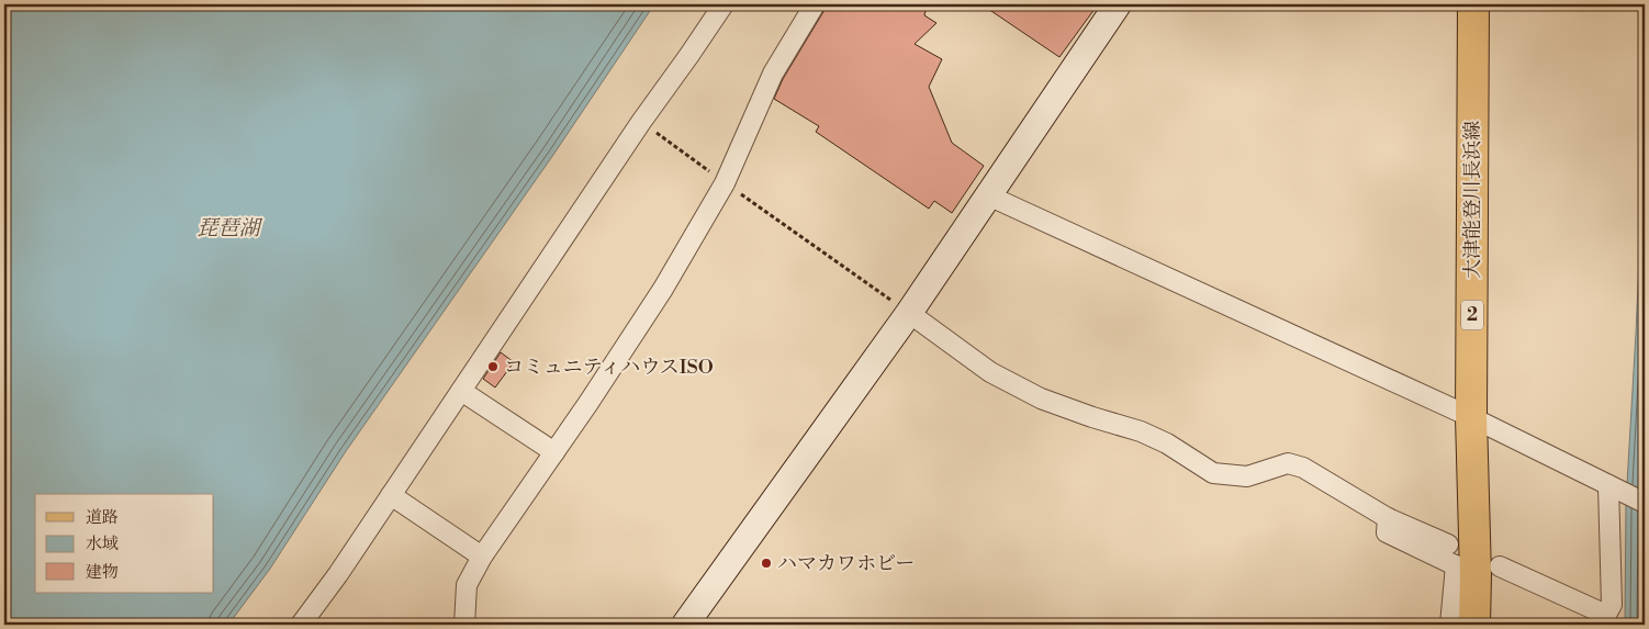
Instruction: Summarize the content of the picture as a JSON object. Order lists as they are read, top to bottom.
{
  "streets": {
    "main road": ["大津能登川長浜線", "2"]
  },
  "water": ["琵琶湖"],
  "places": ["コミュニティハウスISO", "ハマカワホビー"],
  "legend": ["道路", "水域", "建物"]
}
